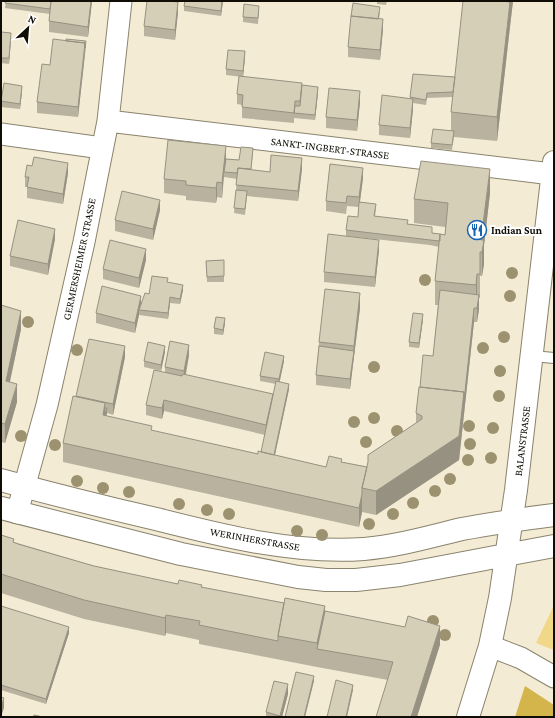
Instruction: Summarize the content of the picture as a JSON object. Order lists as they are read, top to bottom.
{
  "streets": {
    "main road": ["BALANSTRASSE", "WERINHERSTRASSE"],
    "street": ["SANKT-INGBERT-STRASSE", "GERMERSHEIMER STRASSE"]
  },
  "crossings": [
    ["SANKT-INGBERT-STRASSE", "GERMERSHEIMER STRASSE"],
    ["SANKT-INGBERT-STRASSE", "BALANSTRASSE"],
    ["GERMERSHEIMER STRASSE", "WERINHERSTRASSE"],
    ["BALANSTRASSE", "WERINHERSTRASSE"]
  ],
  "places": {
    "restaurant": ["Indian Sun"]
  },
  "north": "top right"
}
